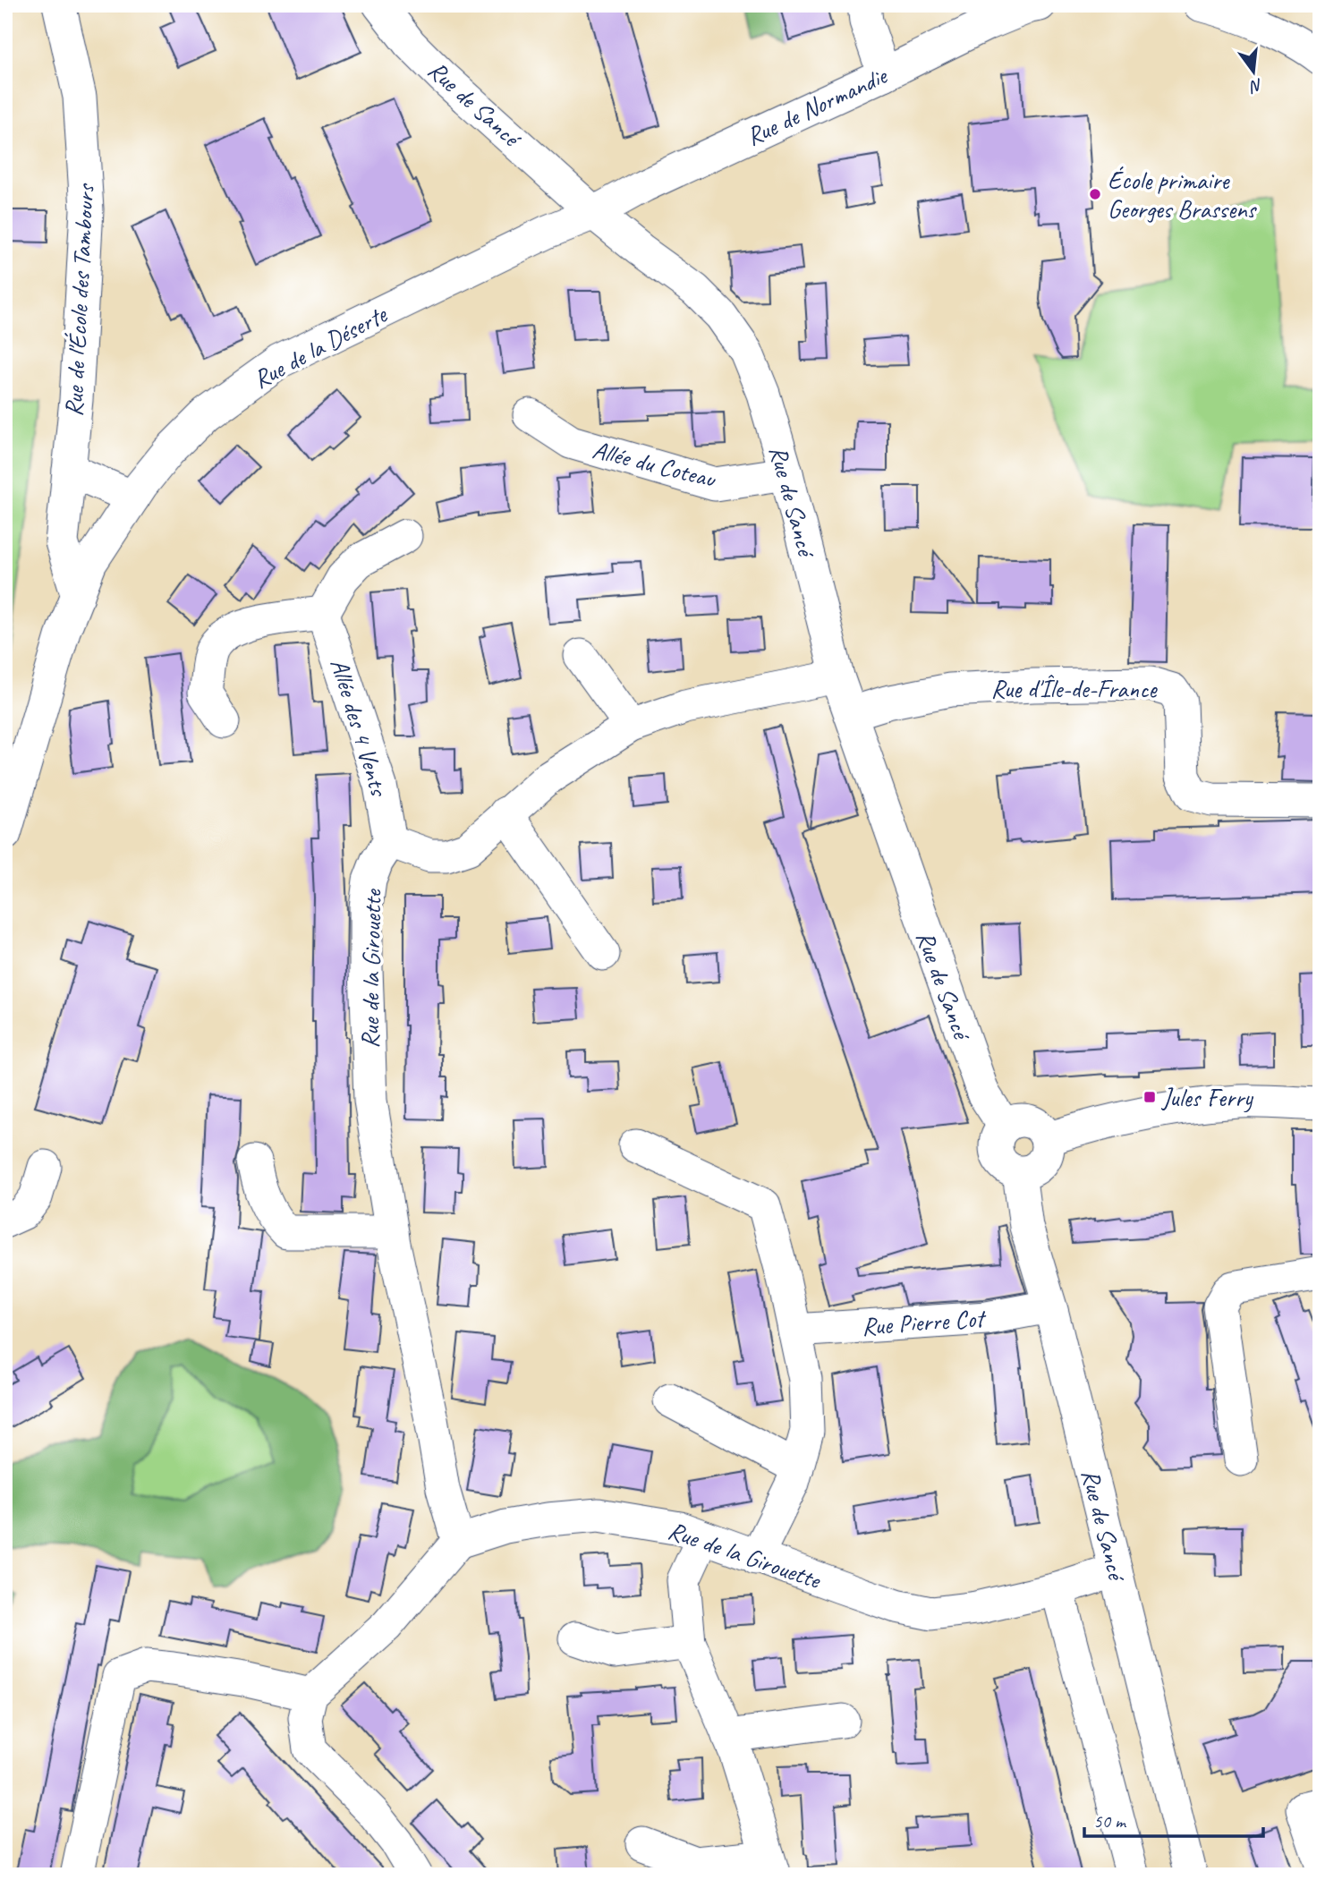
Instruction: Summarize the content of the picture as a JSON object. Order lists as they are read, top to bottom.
{
  "streets": {
    "street": [
      "Rue de Sancé",
      "Rue de Normandie",
      "Rue de l'École des Tambours",
      "Rue de la Déserte",
      "Allée du Coteau",
      "Rue d'Île-de-France",
      "Allée des 4 Vents",
      "Rue de la Girouette",
      "Rue Pierre Cot"
    ]
  },
  "crossings": [
    ["Rue de Sancé", "Rue de Normandie"],
    ["Rue de Sancé", "Rue de la Déserte"],
    ["Rue de Sancé", "Allée du Coteau"],
    ["Rue de Sancé", "Rue d'Île-de-France"],
    ["Rue de Sancé", "Rue de la Girouette"],
    ["Rue de Sancé", "Rue Pierre Cot"],
    ["Rue de Normandie", "Rue de la Déserte"],
    ["Rue de l'École des Tambours", "Rue de la Déserte"],
    ["Allée des 4 Vents", "Rue de la Girouette"]
  ],
  "places": {
    "other": ["École primaire Georges Brassens"],
    "transit": ["Jules Ferry"]
  },
  "scale_bar": "50 m",
  "north": "bottom"
}
